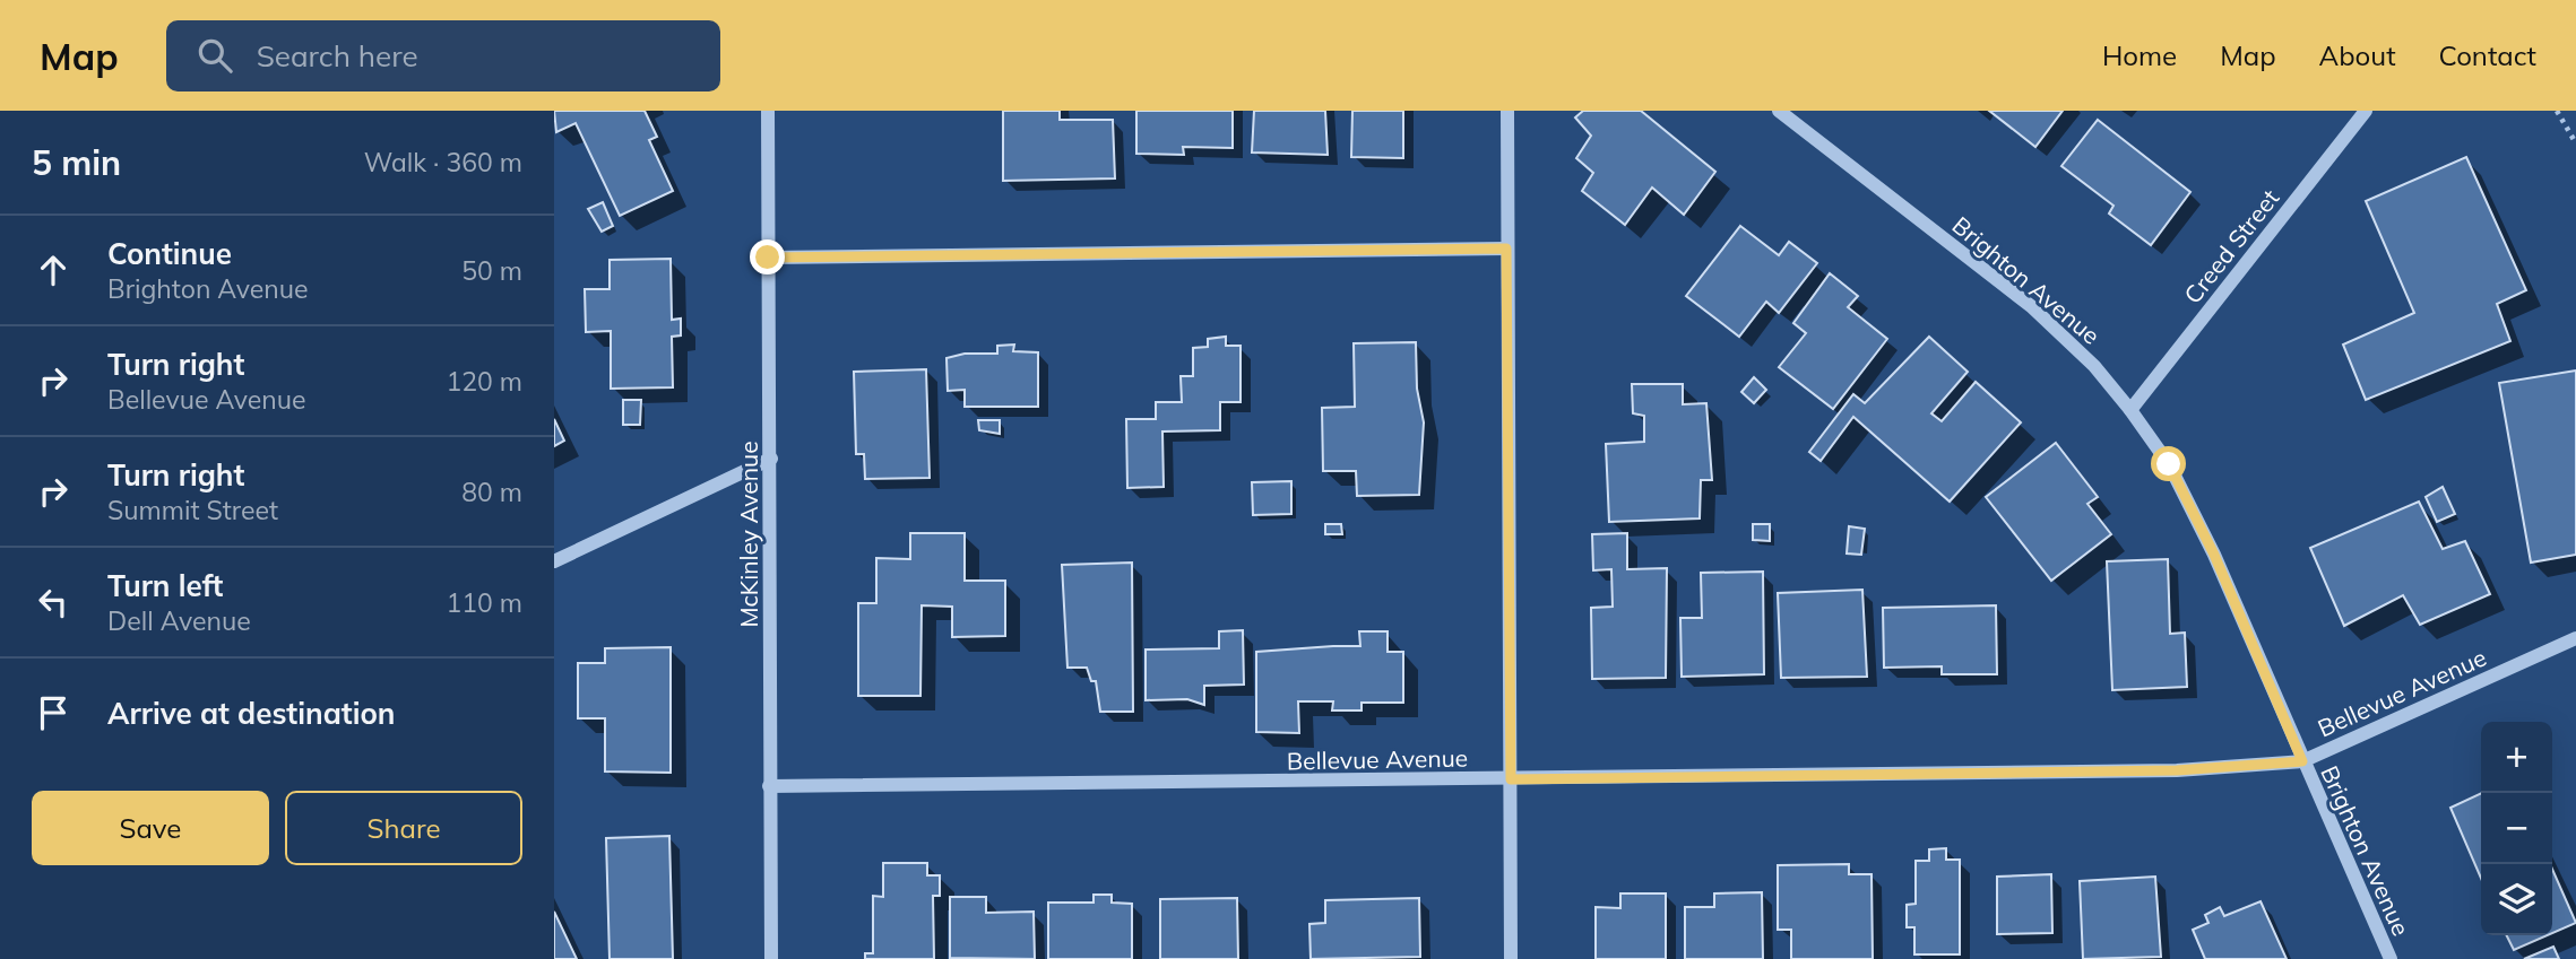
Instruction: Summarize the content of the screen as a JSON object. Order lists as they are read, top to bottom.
{
  "streets": {
    "street": [
      "Creed Street",
      "Brighton Avenue",
      "McKinley Avenue",
      "Bellevue Avenue"
    ]
  },
  "crossings": [
    ["Creed Street", "Brighton Avenue"],
    ["Brighton Avenue", "Bellevue Avenue"],
    ["McKinley Avenue", "Bellevue Avenue"]
  ],
  "page": {
    "header": "Map",
    "search": "Search here",
    "nav": [
      "Home",
      "Map",
      "About",
      "Contact"
    ],
    "heading": ["5 min", "Walk · 360 m"],
    "list": [
      ["Continue", "Brighton Avenue", "50 m"],
      ["Turn right", "Bellevue Avenue", "120 m"],
      ["Turn right", "Summit Street", "80 m"],
      ["Turn left", "Dell Avenue", "110 m"],
      "Arrive at destination"
    ],
    "map_buttons": ["+", "−"],
    "buttons": ["Save", "Share"]
  }
}
